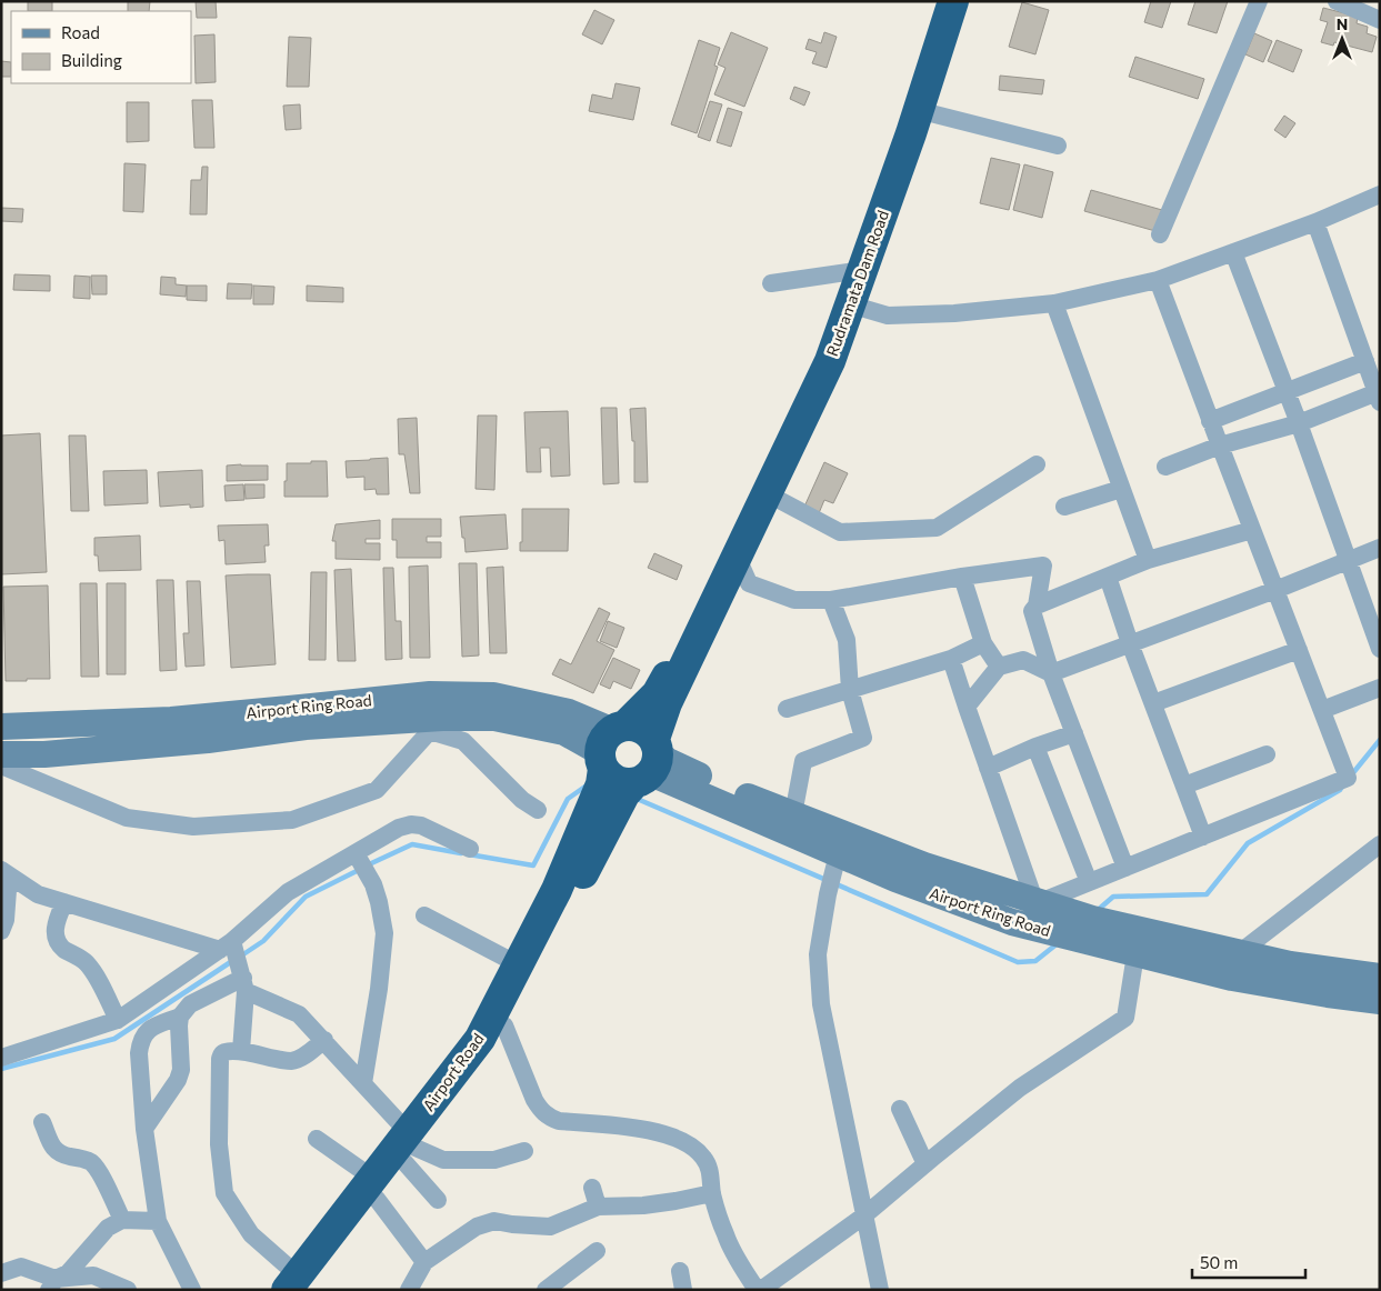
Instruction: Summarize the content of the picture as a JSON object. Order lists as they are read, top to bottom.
{
  "streets": {
    "highway": ["Rudramata Dam Road", "Airport Road"],
    "main road": ["Airport Ring Road"]
  },
  "crossings": [
    ["Rudramata Dam Road", "Airport Road"],
    ["Airport Ring Road", "Airport Road"]
  ],
  "legend": ["Road", "Building"],
  "scale_bar": "50 m",
  "north": "top"
}
